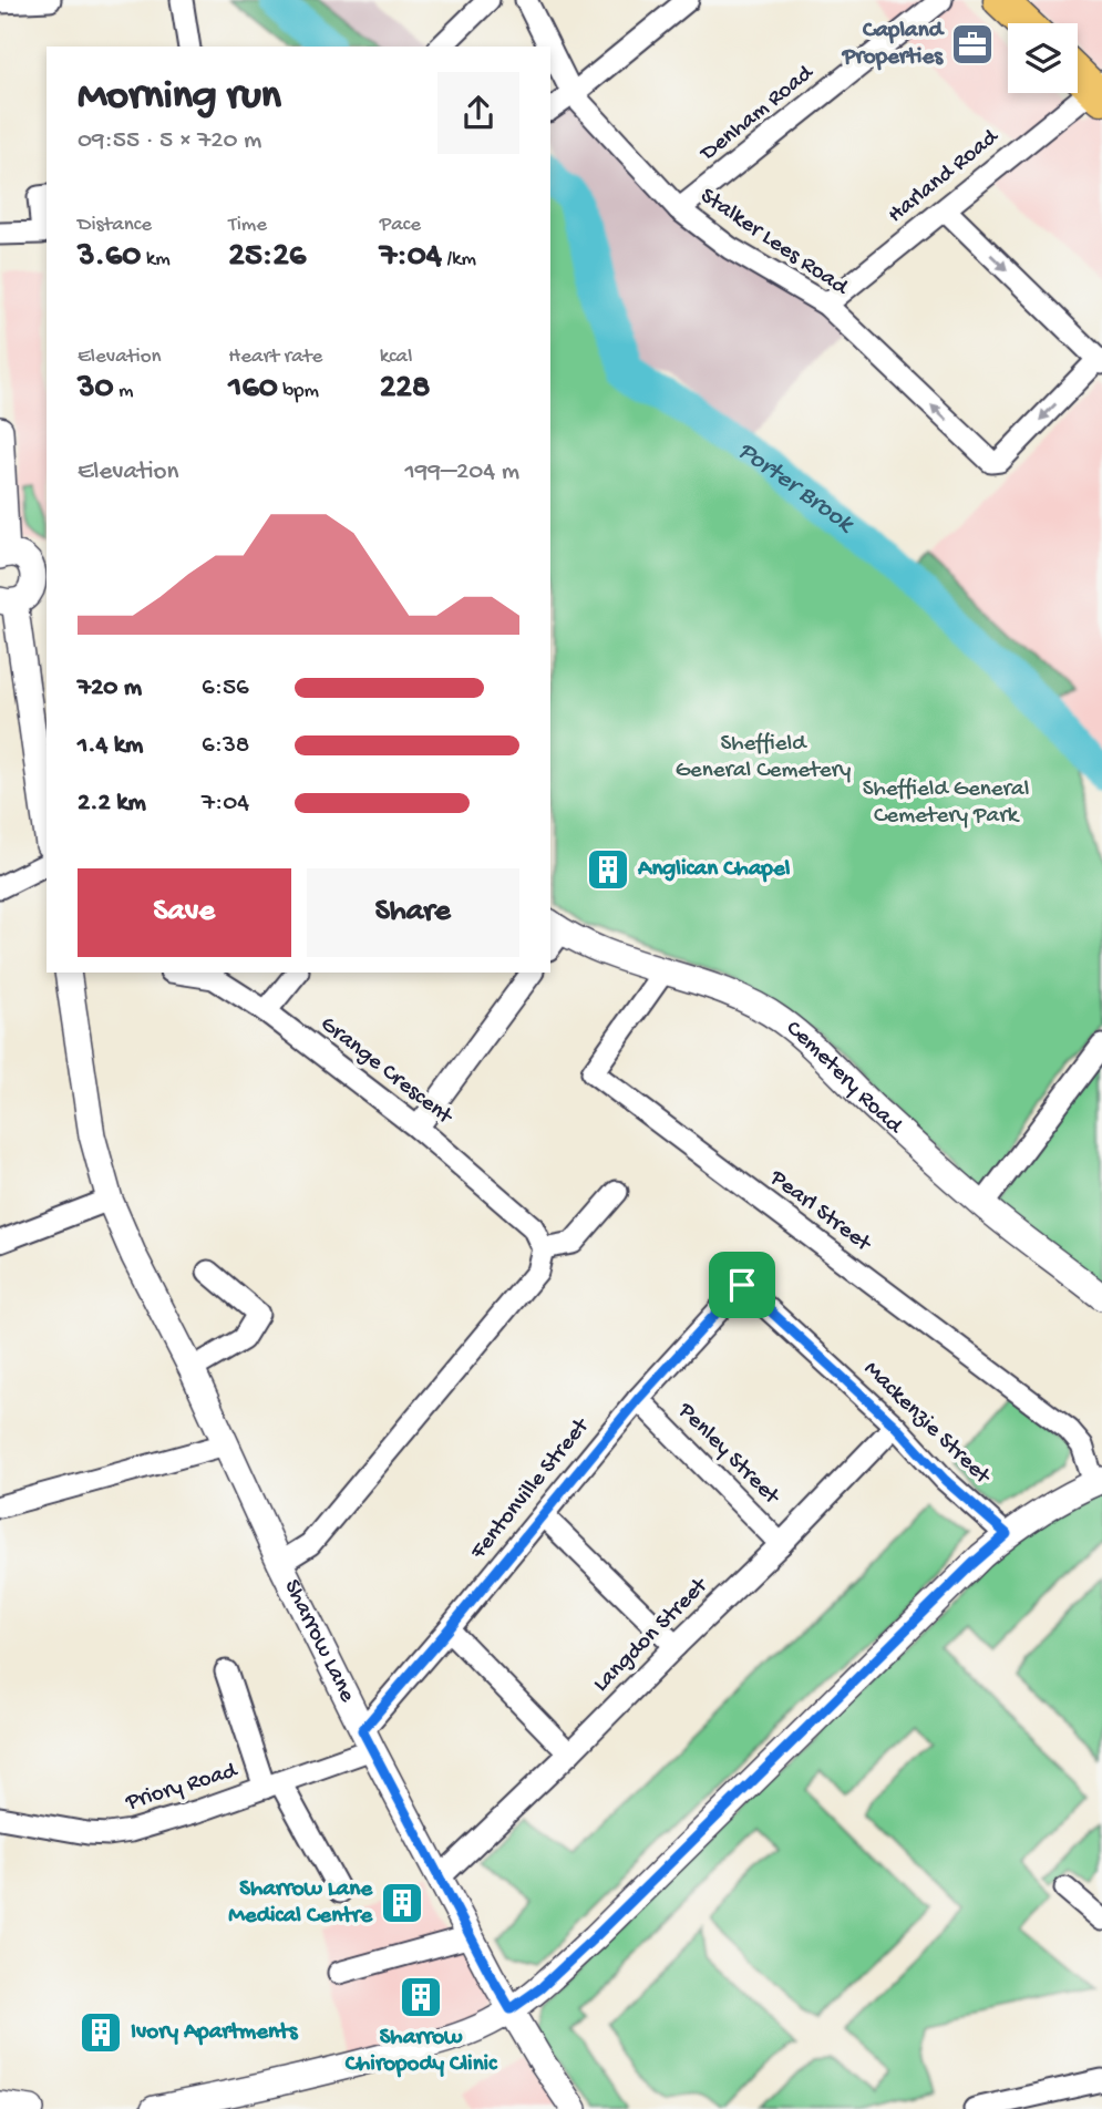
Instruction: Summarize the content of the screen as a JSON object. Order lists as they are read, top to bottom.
{
  "streets": {
    "street": [
      "Denham Road",
      "Harland Road",
      "Stalker Lees Road",
      "Grange Crescent",
      "Cemetery Road",
      "Pearl Street",
      "Mackenzie Street",
      "Penley Street",
      "Fentonville Street",
      "Langdon Street",
      "Sharrow Lane",
      "Priory Road"
    ]
  },
  "crossings": [
    ["Denham Road", "Stalker Lees Road"],
    ["Harland Road", "Stalker Lees Road"],
    ["Cemetery Road", "Pearl Street"],
    ["Mackenzie Street", "Fentonville Street"],
    ["Mackenzie Street", "Langdon Street"],
    ["Penley Street", "Fentonville Street"],
    ["Penley Street", "Langdon Street"],
    ["Fentonville Street", "Sharrow Lane"],
    ["Fentonville Street", "Priory Road"],
    ["Langdon Street", "Sharrow Lane"],
    ["Sharrow Lane", "Priory Road"]
  ],
  "water": ["Porter Brook"],
  "parks": ["Sheffield General Cemetery", "Sheffield General Cemetery Park"],
  "places": {
    "office": ["Capland Properties"],
    "building": [
      "Anglican Chapel",
      "Sharrow Lane Medical Centre",
      "Sharrow Chiropody Clinic",
      "Ivory Apartments"
    ]
  },
  "page": {
    "heading": ["Morning run", "09:55 · 5 × 720 m"],
    "stats": [
      ["Distance", "3.60 km"],
      ["Time", "25:26"],
      ["Pace", "7:04 /km"],
      ["Elevation", "30 m"],
      ["Heart rate", "160 bpm"],
      ["kcal", "228"]
    ],
    "chart": ["Elevation", "199–204 m"],
    "list": [
      {
        "name": "720 m",
        "note": "6:56"
      },
      {
        "name": "1.4 km",
        "note": "6:38"
      },
      {
        "name": "2.2 km",
        "note": "7:04"
      }
    ],
    "buttons": ["Save", "Share"]
  }
}
